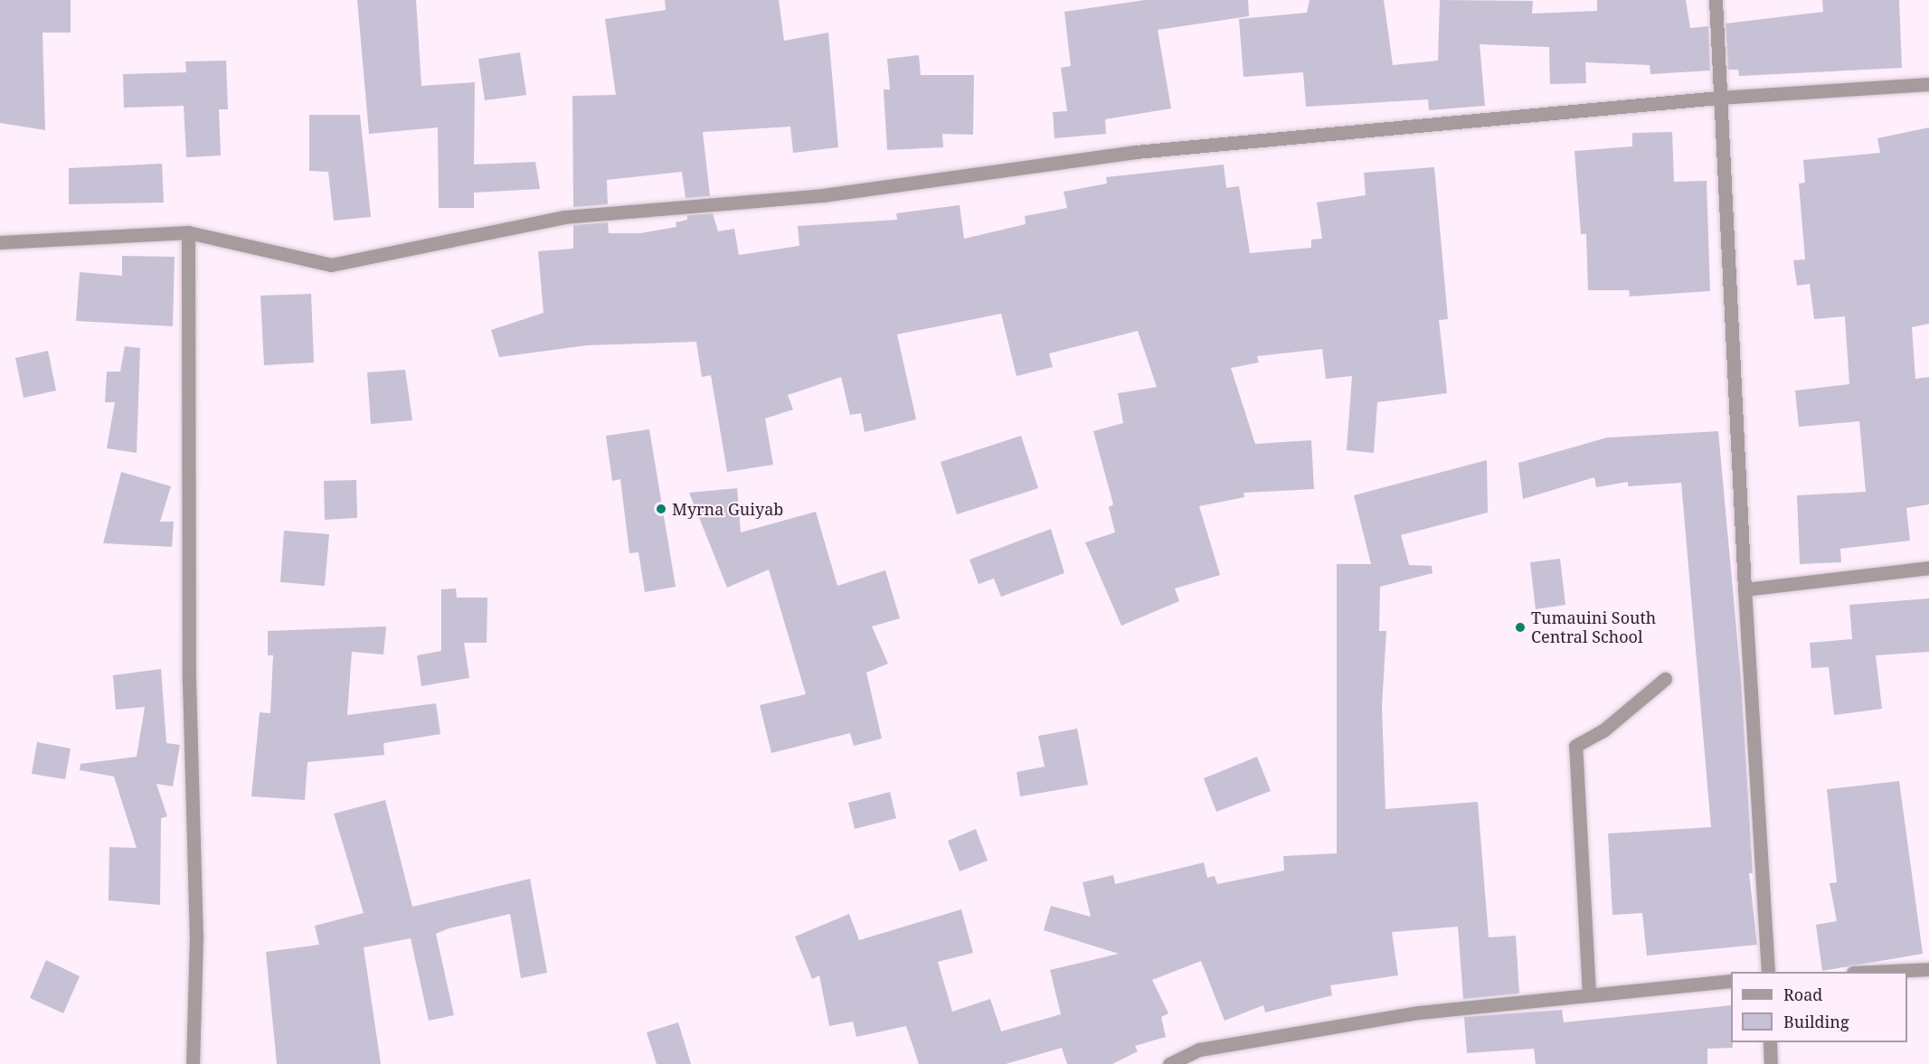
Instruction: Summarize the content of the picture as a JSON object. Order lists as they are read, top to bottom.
{
  "places": ["Myrna Guiyab", "Tumauini South Central School"],
  "legend": ["Road", "Building"]
}
